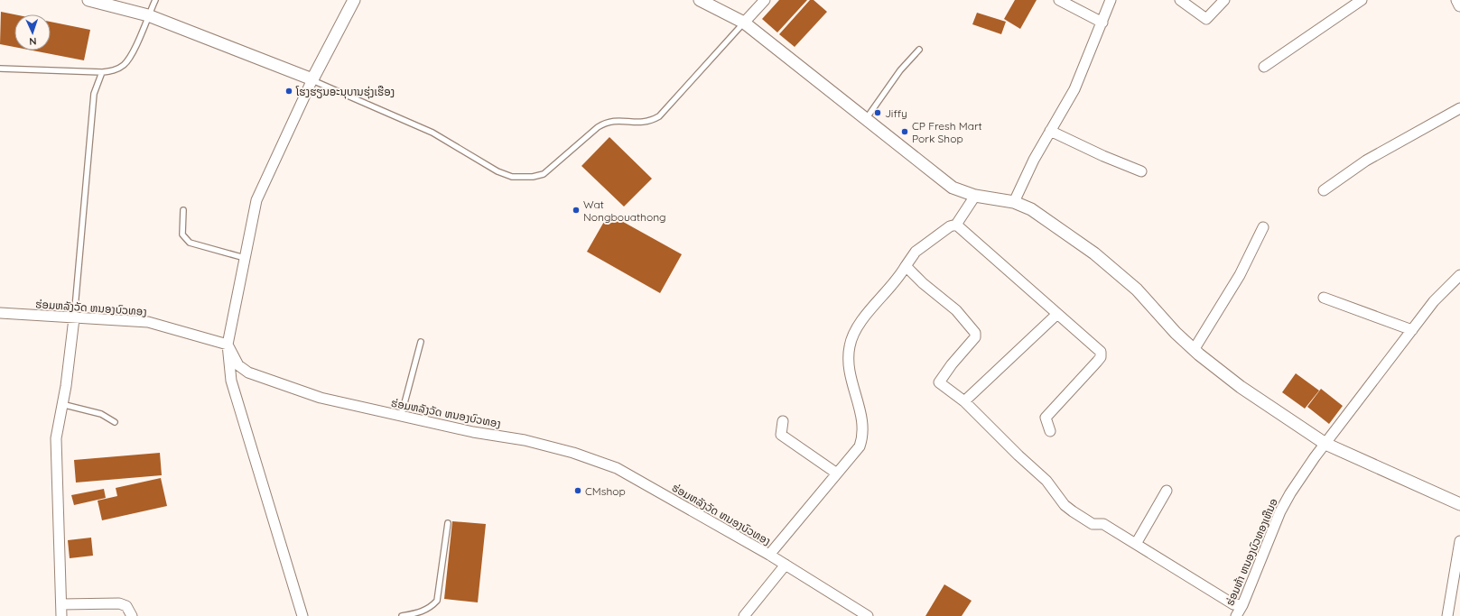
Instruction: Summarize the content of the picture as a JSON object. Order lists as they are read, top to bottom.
{
  "streets": {
    "street": ["ຮ່ອມຫລັງວັດ ຫນອງບົວທອງ", "ຮ່ອມຫ້າ ຫນອງບົວທອງເຫືນອ"]
  },
  "places": [
    "ໂຮງຮຽນອະນຸບານຮຸ່ງເຮືອງ",
    "Jiffy",
    "CP Fresh Mart Pork Shop",
    "Wat Nongbouathong",
    "CMshop"
  ],
  "north": "bottom"
}
